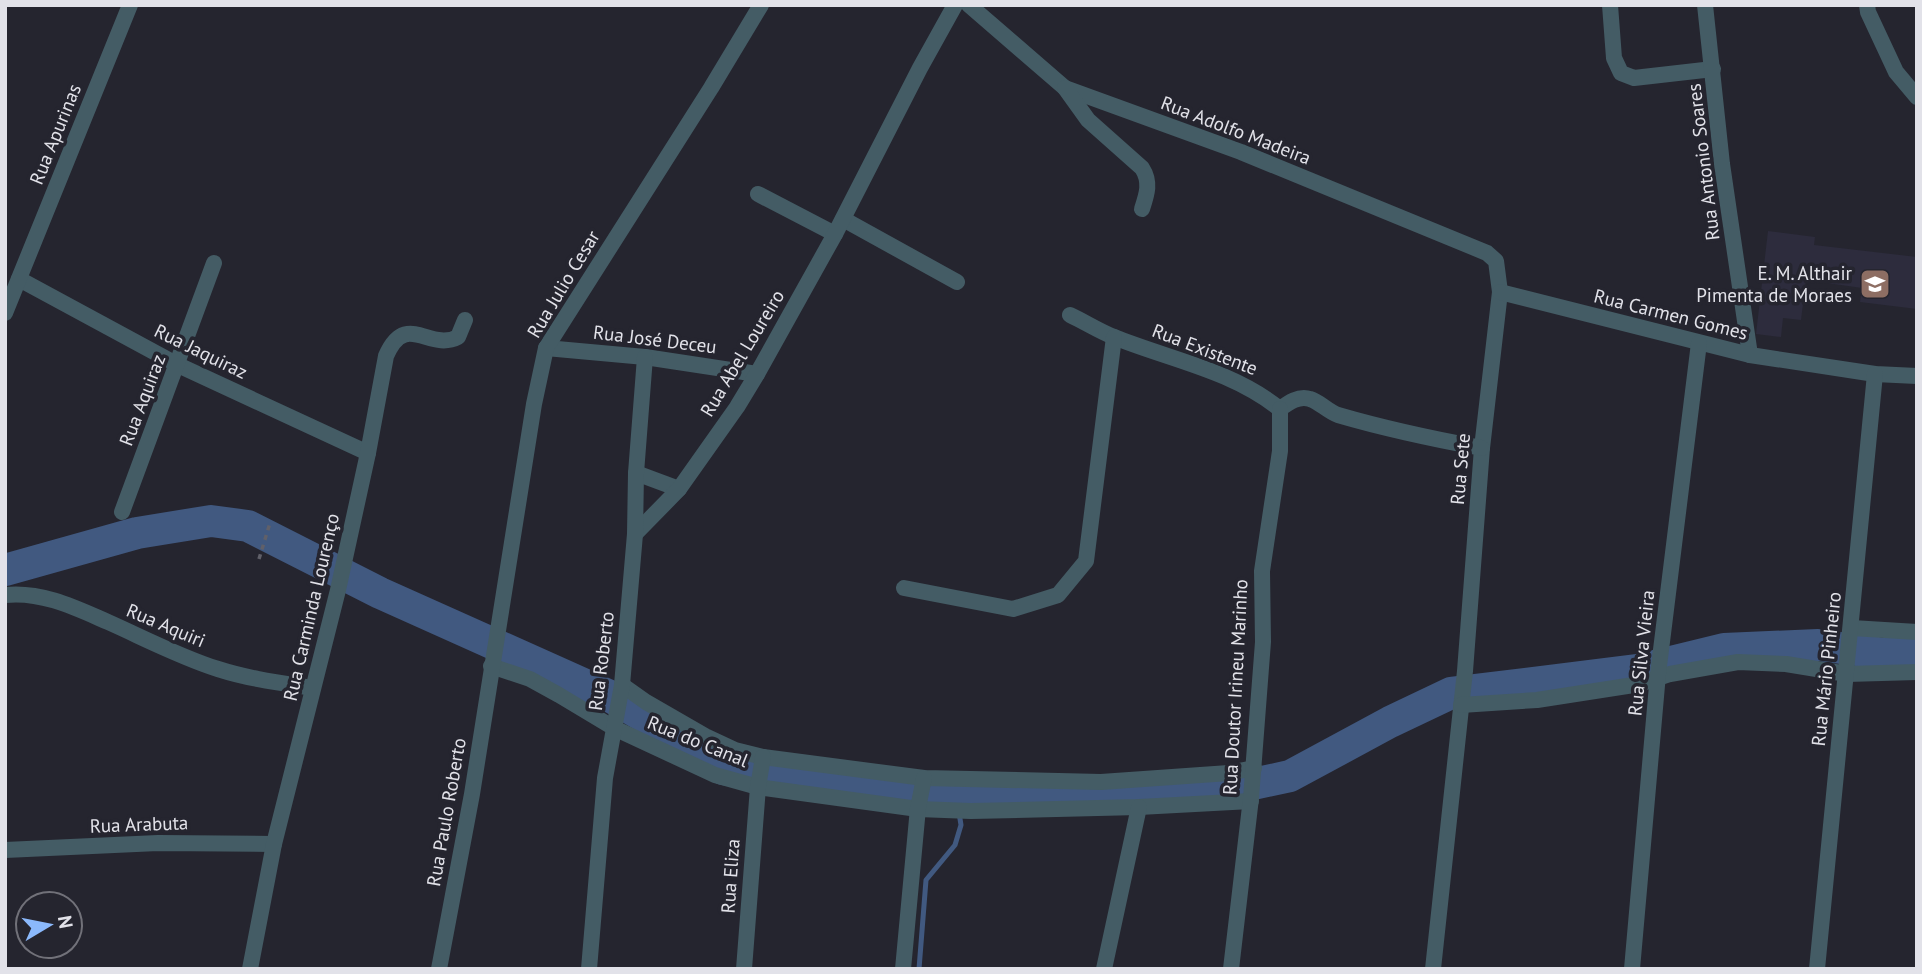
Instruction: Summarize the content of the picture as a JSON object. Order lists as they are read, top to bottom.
{
  "streets": {
    "street": [
      "Rua Adolfo Madeira",
      "Rua Apurinas",
      "Rua Antonio Soares",
      "Rua Julio Cesar",
      "Rua Carmen Gomes",
      "Rua José Deceu",
      "Rua Existente",
      "Rua Jaquiraz",
      "Rua Abel Loureiro",
      "Rua Aquiraz",
      "Rua Sete",
      "Rua Carminda Lourenço",
      "Rua Aquiri",
      "Rua Silva Vieira",
      "Rua Roberto",
      "Rua Mário Pinheiro",
      "Rua Doutor Irineu Marinho",
      "Rua do Canal",
      "Rua Paulo Roberto",
      "Rua Arabuta",
      "Rua Eliza"
    ]
  },
  "crossings": [
    ["Rua Adolfo Madeira", "Rua Sete"],
    ["Rua Apurinas", "Rua Jaquiraz"],
    ["Rua Antonio Soares", "Rua Carmen Gomes"],
    ["Rua Julio Cesar", "Rua José Deceu"],
    ["Rua Julio Cesar", "Rua do Canal"],
    ["Rua Julio Cesar", "Rua Paulo Roberto"],
    ["Rua Carmen Gomes", "Rua Sete"],
    ["Rua Carmen Gomes", "Rua Silva Vieira"],
    ["Rua Carmen Gomes", "Rua Mário Pinheiro"],
    ["Rua José Deceu", "Rua Abel Loureiro"],
    ["Rua José Deceu", "Rua Roberto"],
    ["Rua Existente", "Rua Doutor Irineu Marinho"],
    ["Rua Jaquiraz", "Rua Aquiraz"],
    ["Rua Jaquiraz", "Rua Carminda Lourenço"],
    ["Rua Abel Loureiro", "Rua Roberto"],
    ["Rua Carminda Lourenço", "Rua Aquiri"],
    ["Rua Carminda Lourenço", "Rua Arabuta"],
    ["Rua Roberto", "Rua do Canal"],
    ["Rua Doutor Irineu Marinho", "Rua do Canal"],
    ["Rua do Canal", "Rua Paulo Roberto"],
    ["Rua do Canal", "Rua Eliza"]
  ],
  "places": {
    "school or university": ["E. M. Althair Pimenta de Moraes"]
  },
  "north": "right"
}
